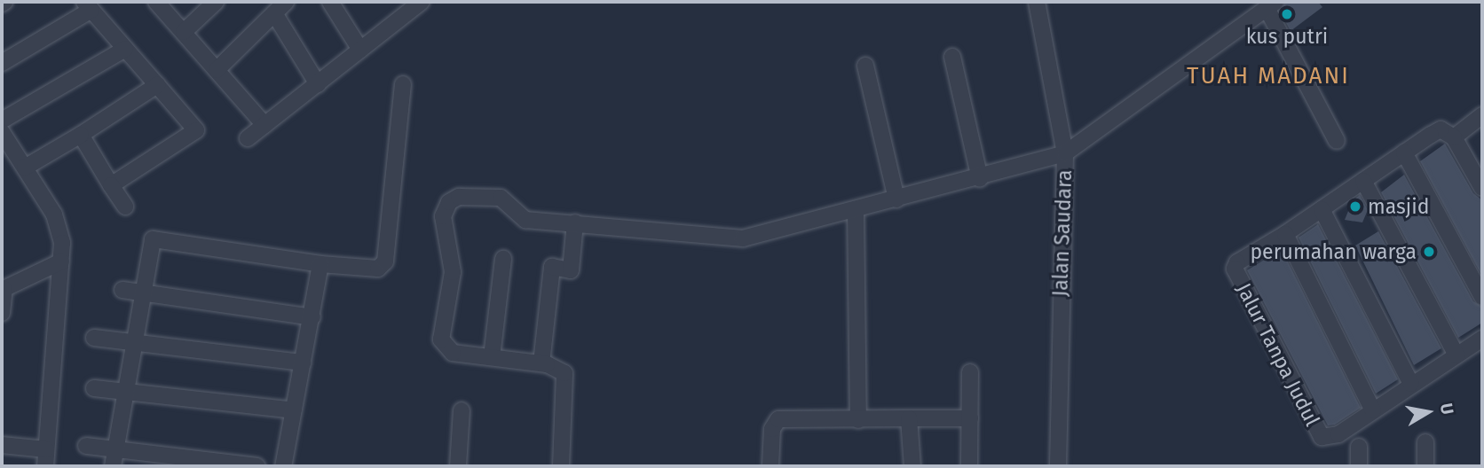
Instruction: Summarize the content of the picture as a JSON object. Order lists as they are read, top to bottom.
{
  "streets": {
    "street": ["Jalan Saudara", "Jalur Tanpa Judul"]
  },
  "districts": ["TUAH MADANI"],
  "places": ["kus putri", "masjid", "perumahan warga"],
  "north": "right"
}
